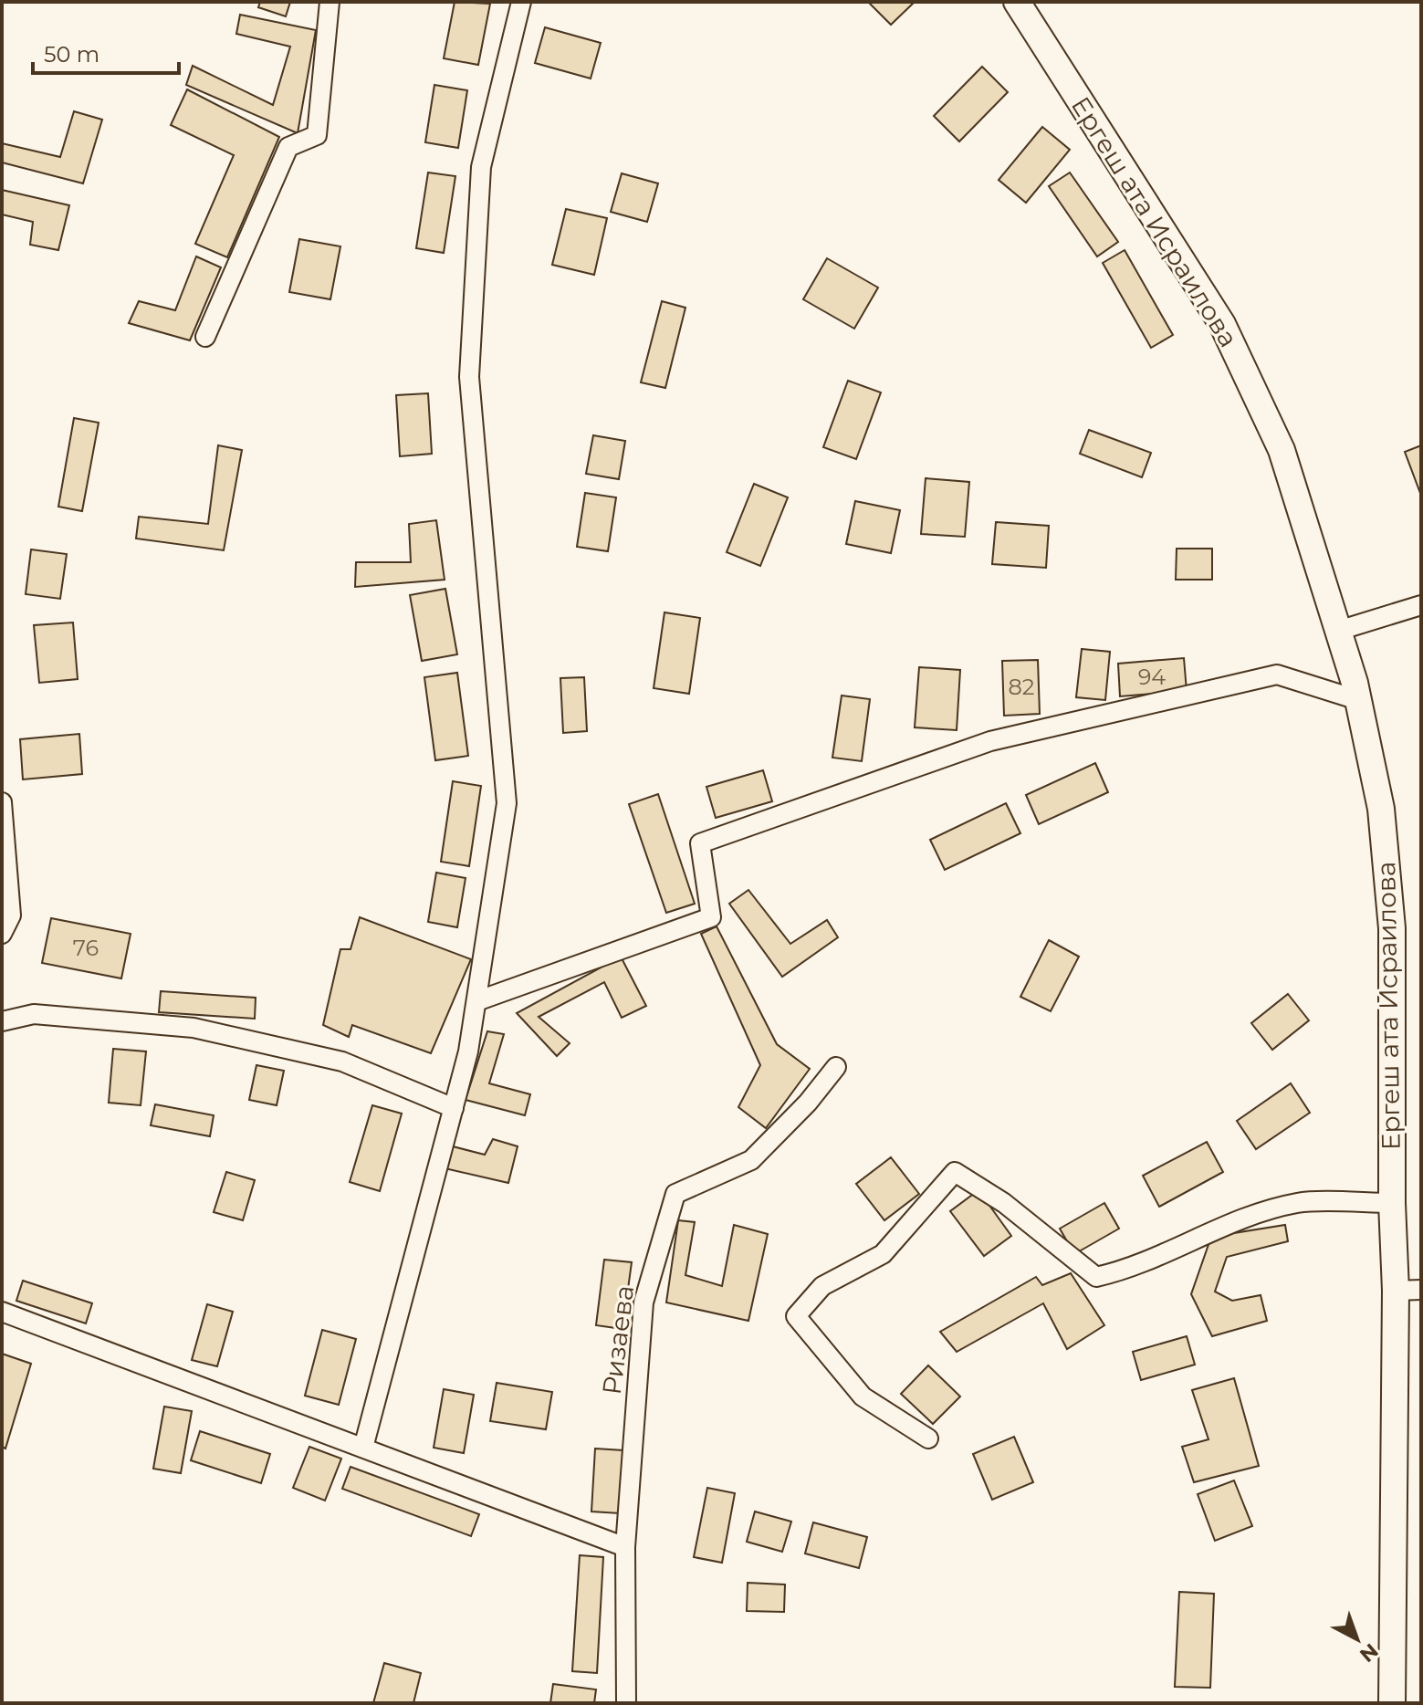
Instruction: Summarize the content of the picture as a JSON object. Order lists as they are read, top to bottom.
{
  "streets": {
    "main road": ["Ергеш ата Исраилова"],
    "street": ["Ризаева"]
  },
  "house_numbers": ["94", "82", "76"],
  "scale_bar": "50 m",
  "north": "bottom right"
}
